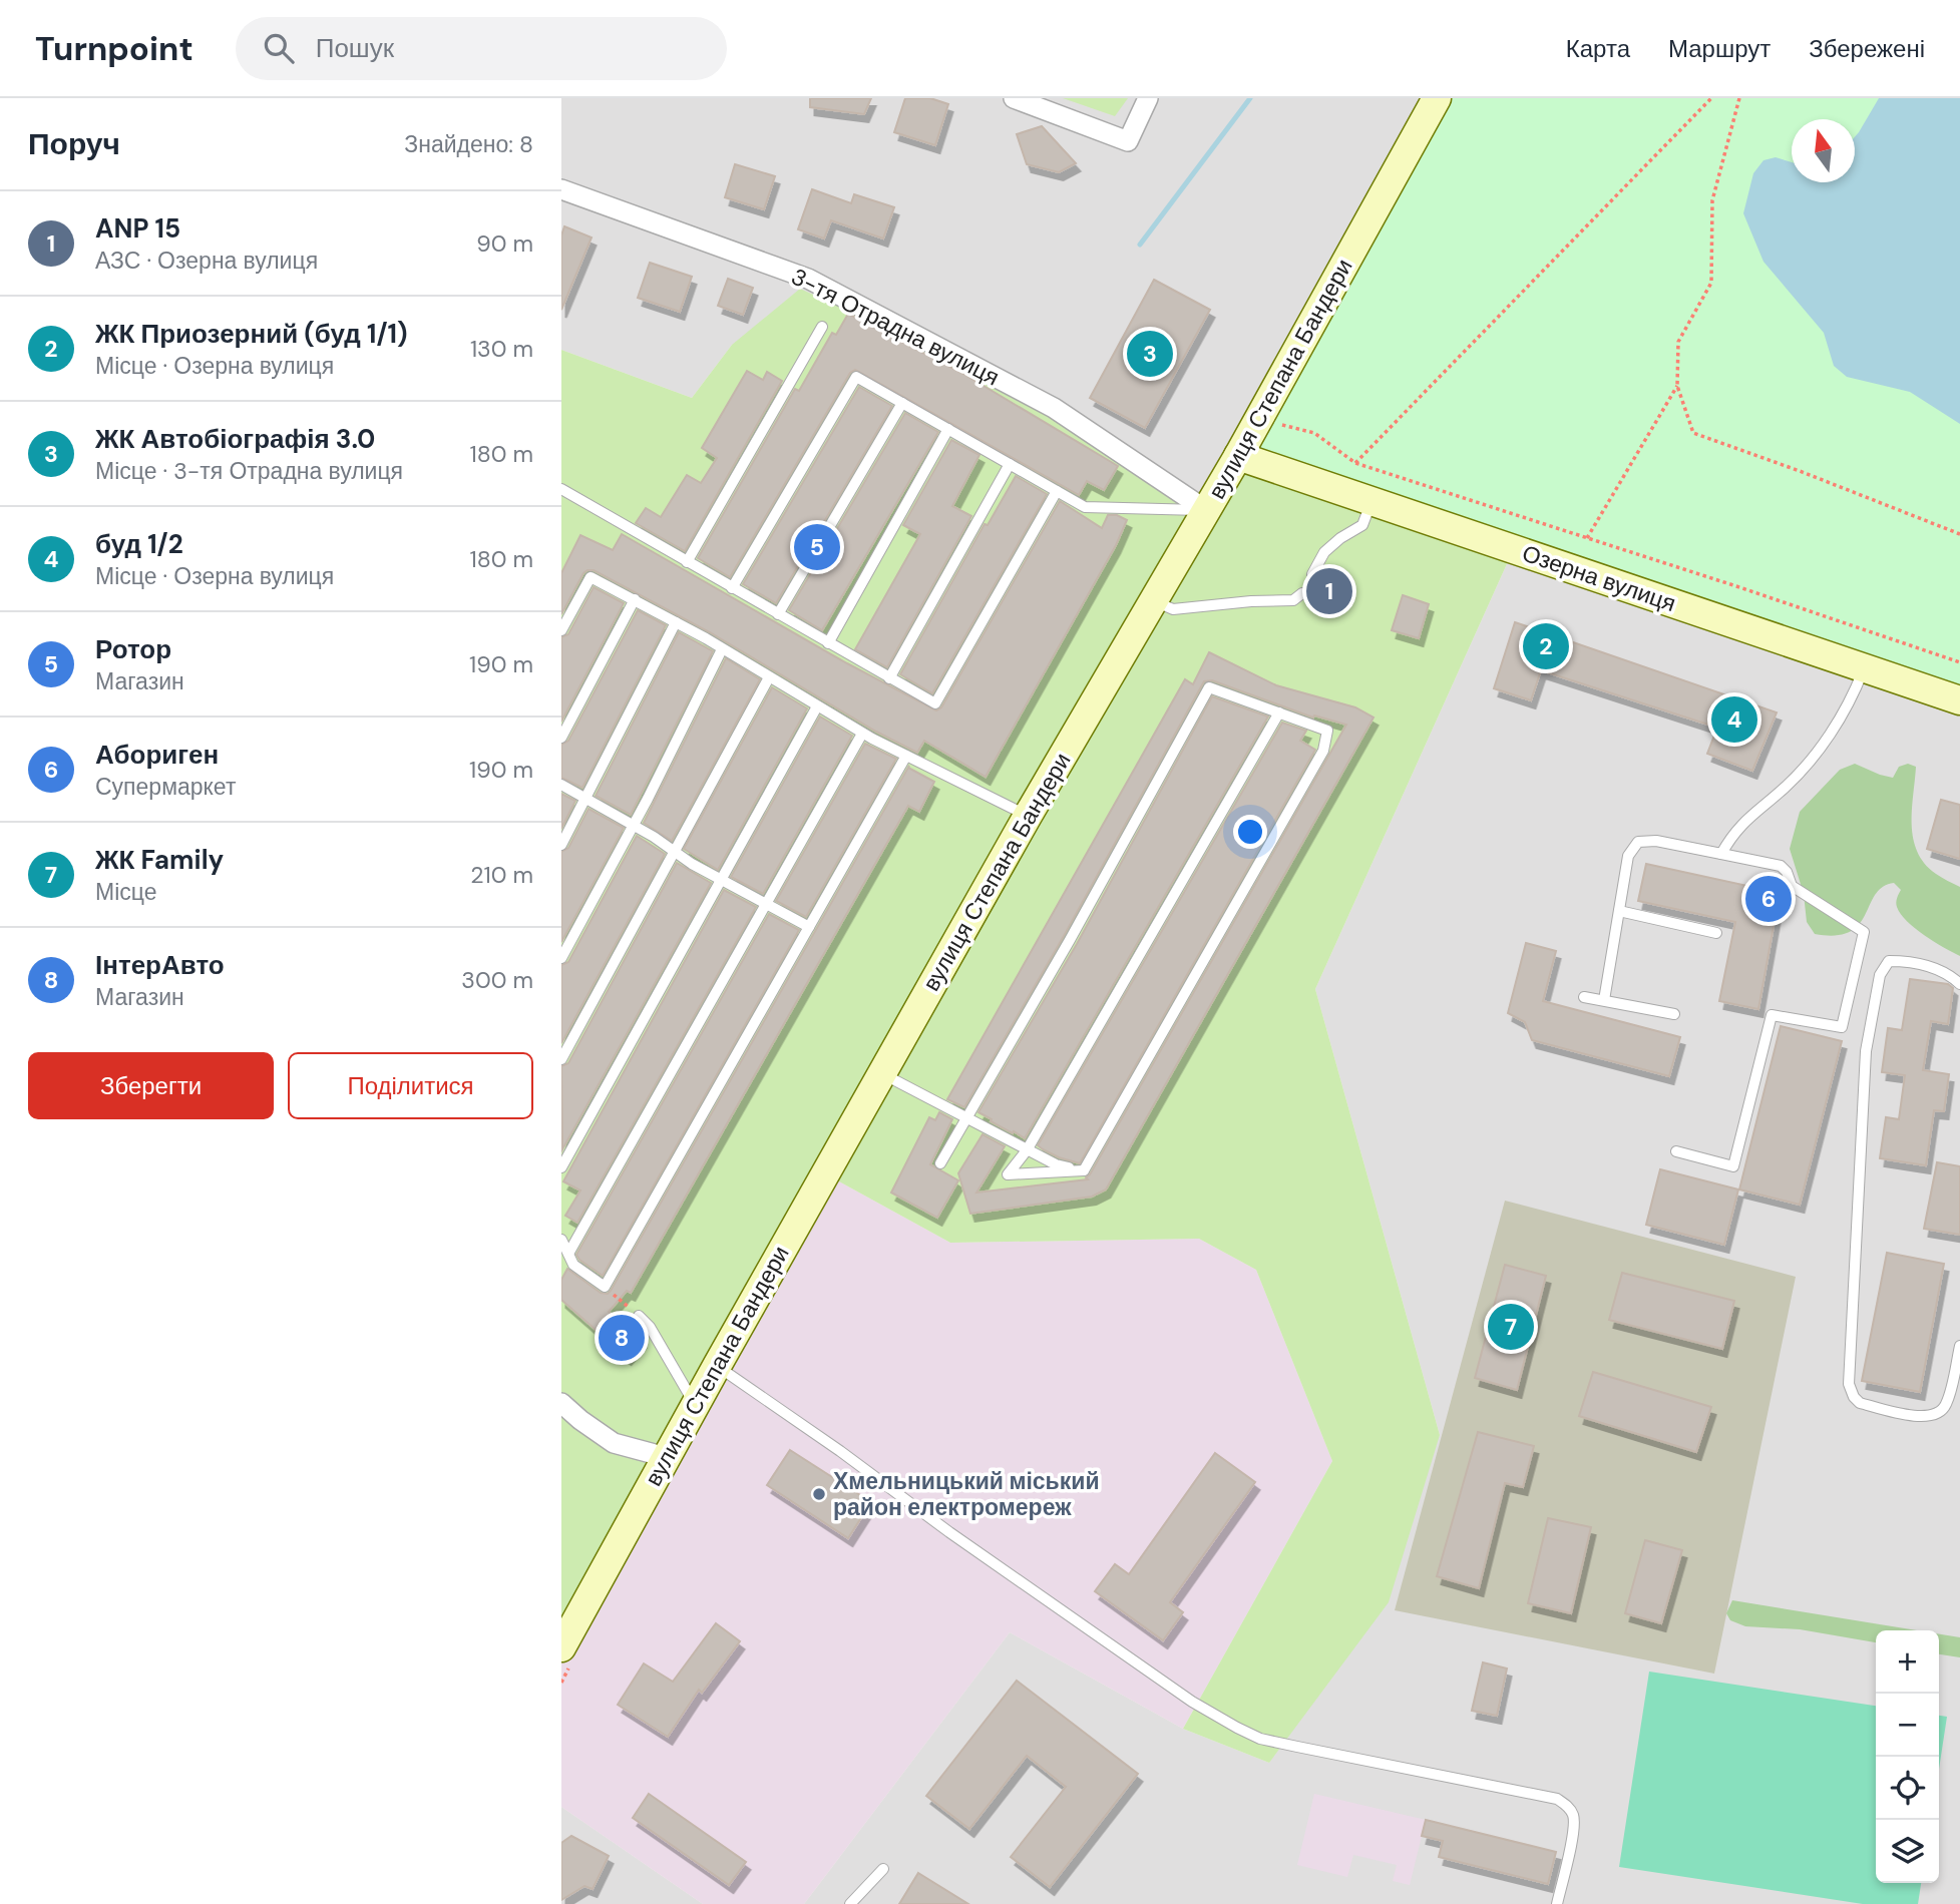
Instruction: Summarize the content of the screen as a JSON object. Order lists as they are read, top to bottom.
{
  "streets": {
    "main road": ["вулиця Степана Бандери", "Озерна вулиця"],
    "street": ["3-тя Отрадна вулиця"]
  },
  "crossings": [
    ["3-тя Отрадна вулиця", "вулиця Степана Бандери"],
    ["вулиця Степана Бандери", "Озерна вулиця"]
  ],
  "places": ["Хмельницький міський район електромереж"],
  "north": "top",
  "page": {
    "header": "Turnpoint",
    "search": "Пошук",
    "nav": ["Карта", "Маршрут", "Збережені"],
    "heading": ["Поруч", "Знайдено: 8"],
    "list": [
      {
        "mark": "1",
        "name": "ANP 15",
        "note": "АЗС · Озерна вулиця",
        "value": "90 m"
      },
      {
        "mark": "2",
        "name": "ЖК Приозерний (буд 1/1)",
        "note": "Місце · Озерна вулиця",
        "value": "130 m"
      },
      {
        "mark": "3",
        "name": "ЖК Автобіографія 3.0",
        "note": "Місце · 3-тя Отрадна вулиця",
        "value": "180 m"
      },
      {
        "mark": "4",
        "name": "буд 1/2",
        "note": "Місце · Озерна вулиця",
        "value": "180 m"
      },
      {
        "mark": "5",
        "name": "Ротор",
        "note": "Магазин",
        "value": "190 m"
      },
      {
        "mark": "6",
        "name": "Абориген",
        "note": "Супермаркет",
        "value": "190 m"
      },
      {
        "mark": "7",
        "name": "ЖК Family",
        "note": "Місце",
        "value": "210 m"
      },
      {
        "mark": "8",
        "name": "ІнтерАвто",
        "note": "Магазин",
        "value": "300 m"
      }
    ],
    "pins": [
      "3",
      "5",
      "1",
      "2",
      "4",
      "6",
      "7",
      "8"
    ],
    "buttons": ["Зберегти", "Поділитися"],
    "map_buttons": ["+", "−"]
  }
}
